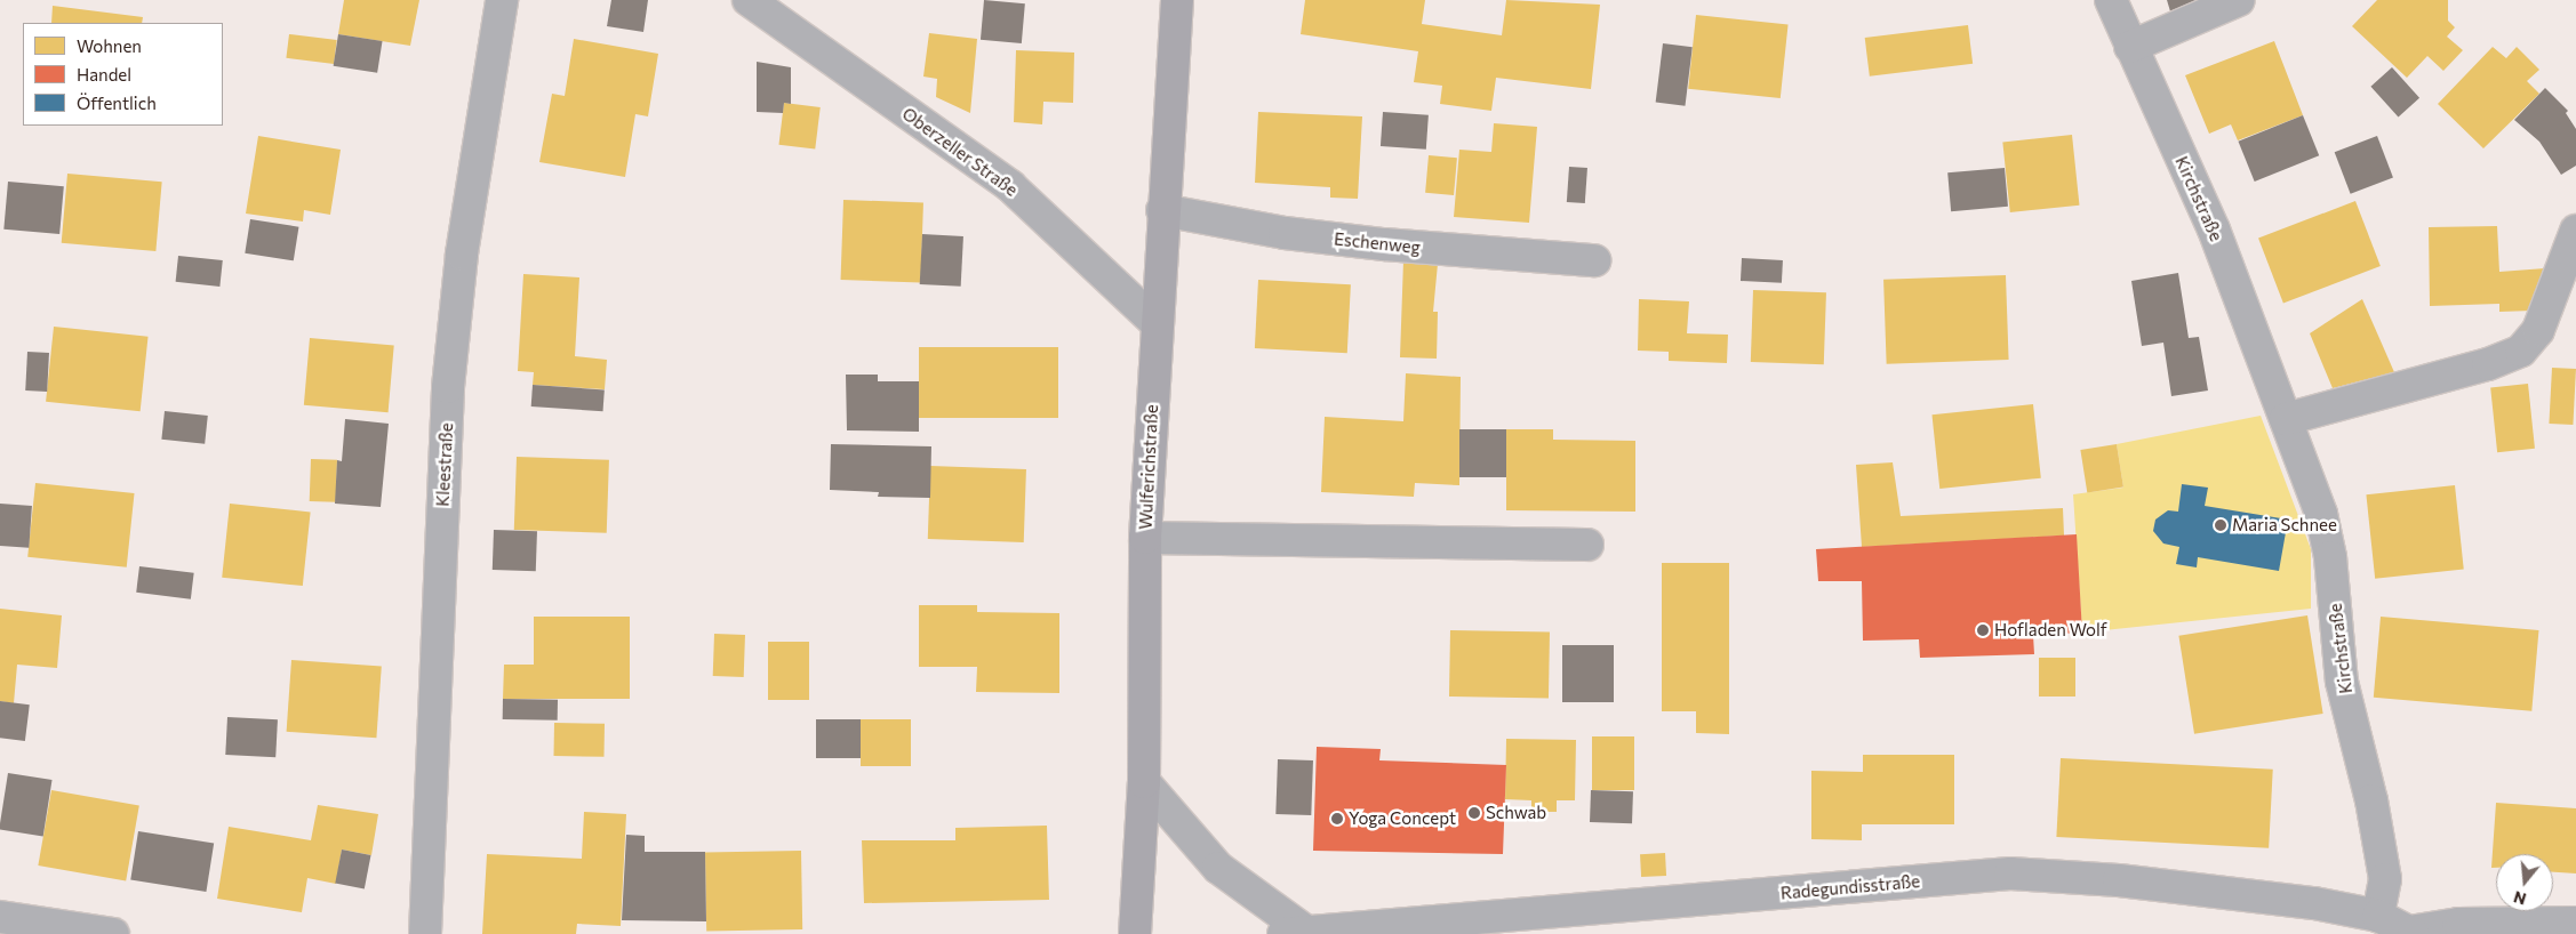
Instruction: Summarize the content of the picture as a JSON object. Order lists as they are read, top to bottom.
{
  "streets": {
    "main road": ["Wulferichstraße"],
    "street": [
      "Oberzeller Straße",
      "Kirchstraße",
      "Eschenweg",
      "Kleestraße",
      "Radegundisstraße"
    ]
  },
  "crossings": [
    ["Oberzeller Straße", "Wulferichstraße"],
    ["Kirchstraße", "Radegundisstraße"],
    ["Eschenweg", "Wulferichstraße"]
  ],
  "places": [
    "Maria Schnee",
    "Hofladen Wolf",
    "Schwab",
    "Yoga Concept"
  ],
  "legend": ["Wohnen", "Handel", "Öffentlich"],
  "north": "bottom"
}
